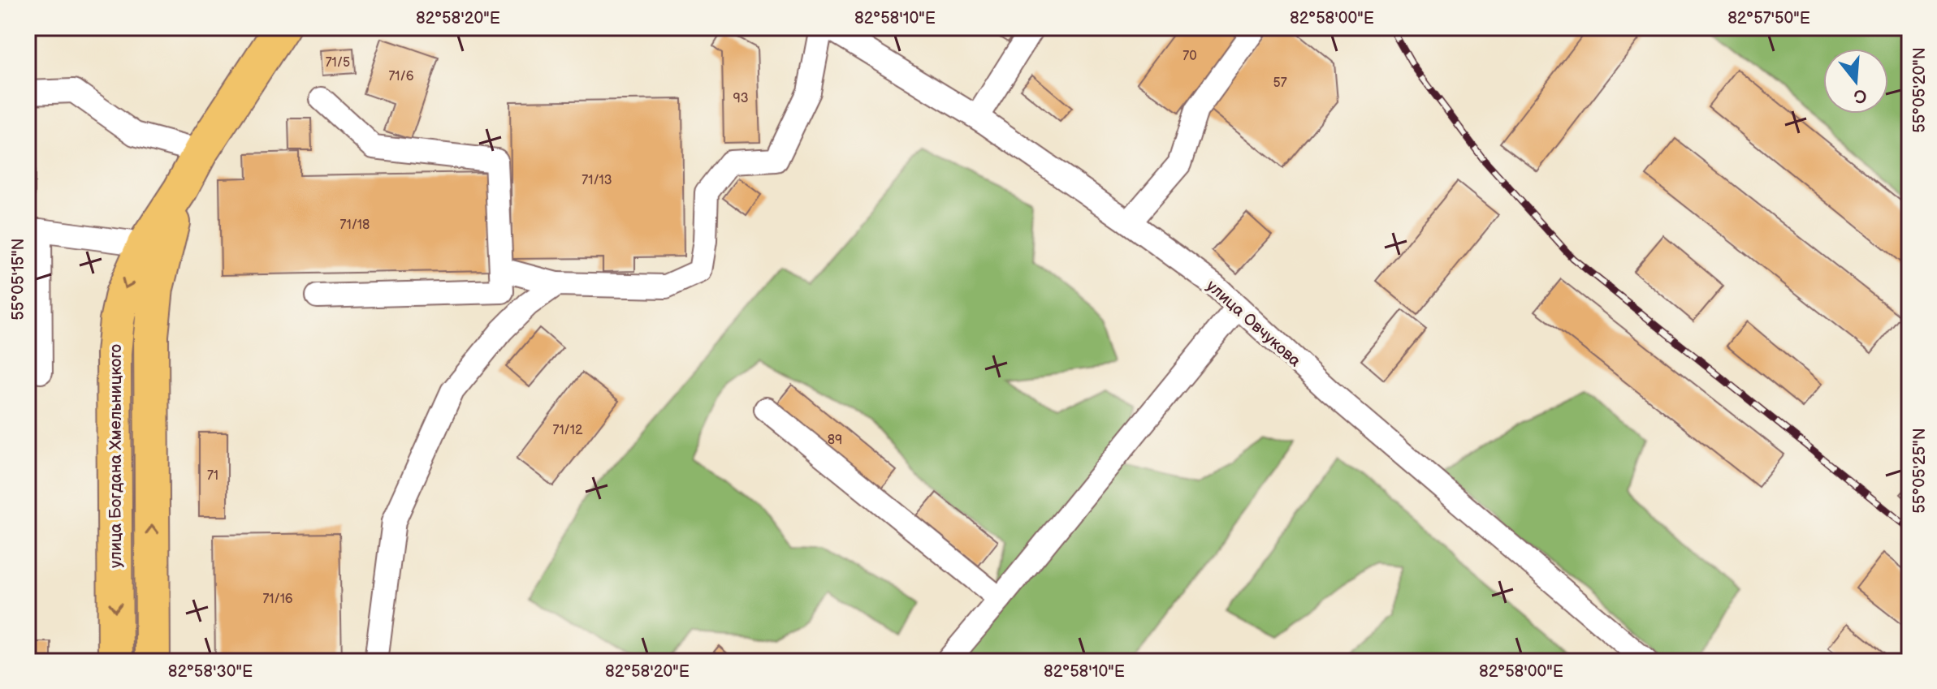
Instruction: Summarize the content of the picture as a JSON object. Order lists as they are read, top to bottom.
{
  "streets": {
    "highway": ["улица Богдана Хмельницкого"],
    "street": ["улица Овчукова"]
  },
  "house_numbers": [
    "70",
    "71/5",
    "71/6",
    "57",
    "93",
    "71/13",
    "71/18",
    "71/12",
    "89",
    "71",
    "71/16"
  ],
  "north": "bottom",
  "coordinates": [
    "82°58'20\"E",
    "82°58'10\"E",
    "82°58'00\"E",
    "82°57'50\"E",
    "55°05'20\"N",
    "55°05'15\"N",
    "55°05'25\"N",
    "82°58'30\"E"
  ]
}
